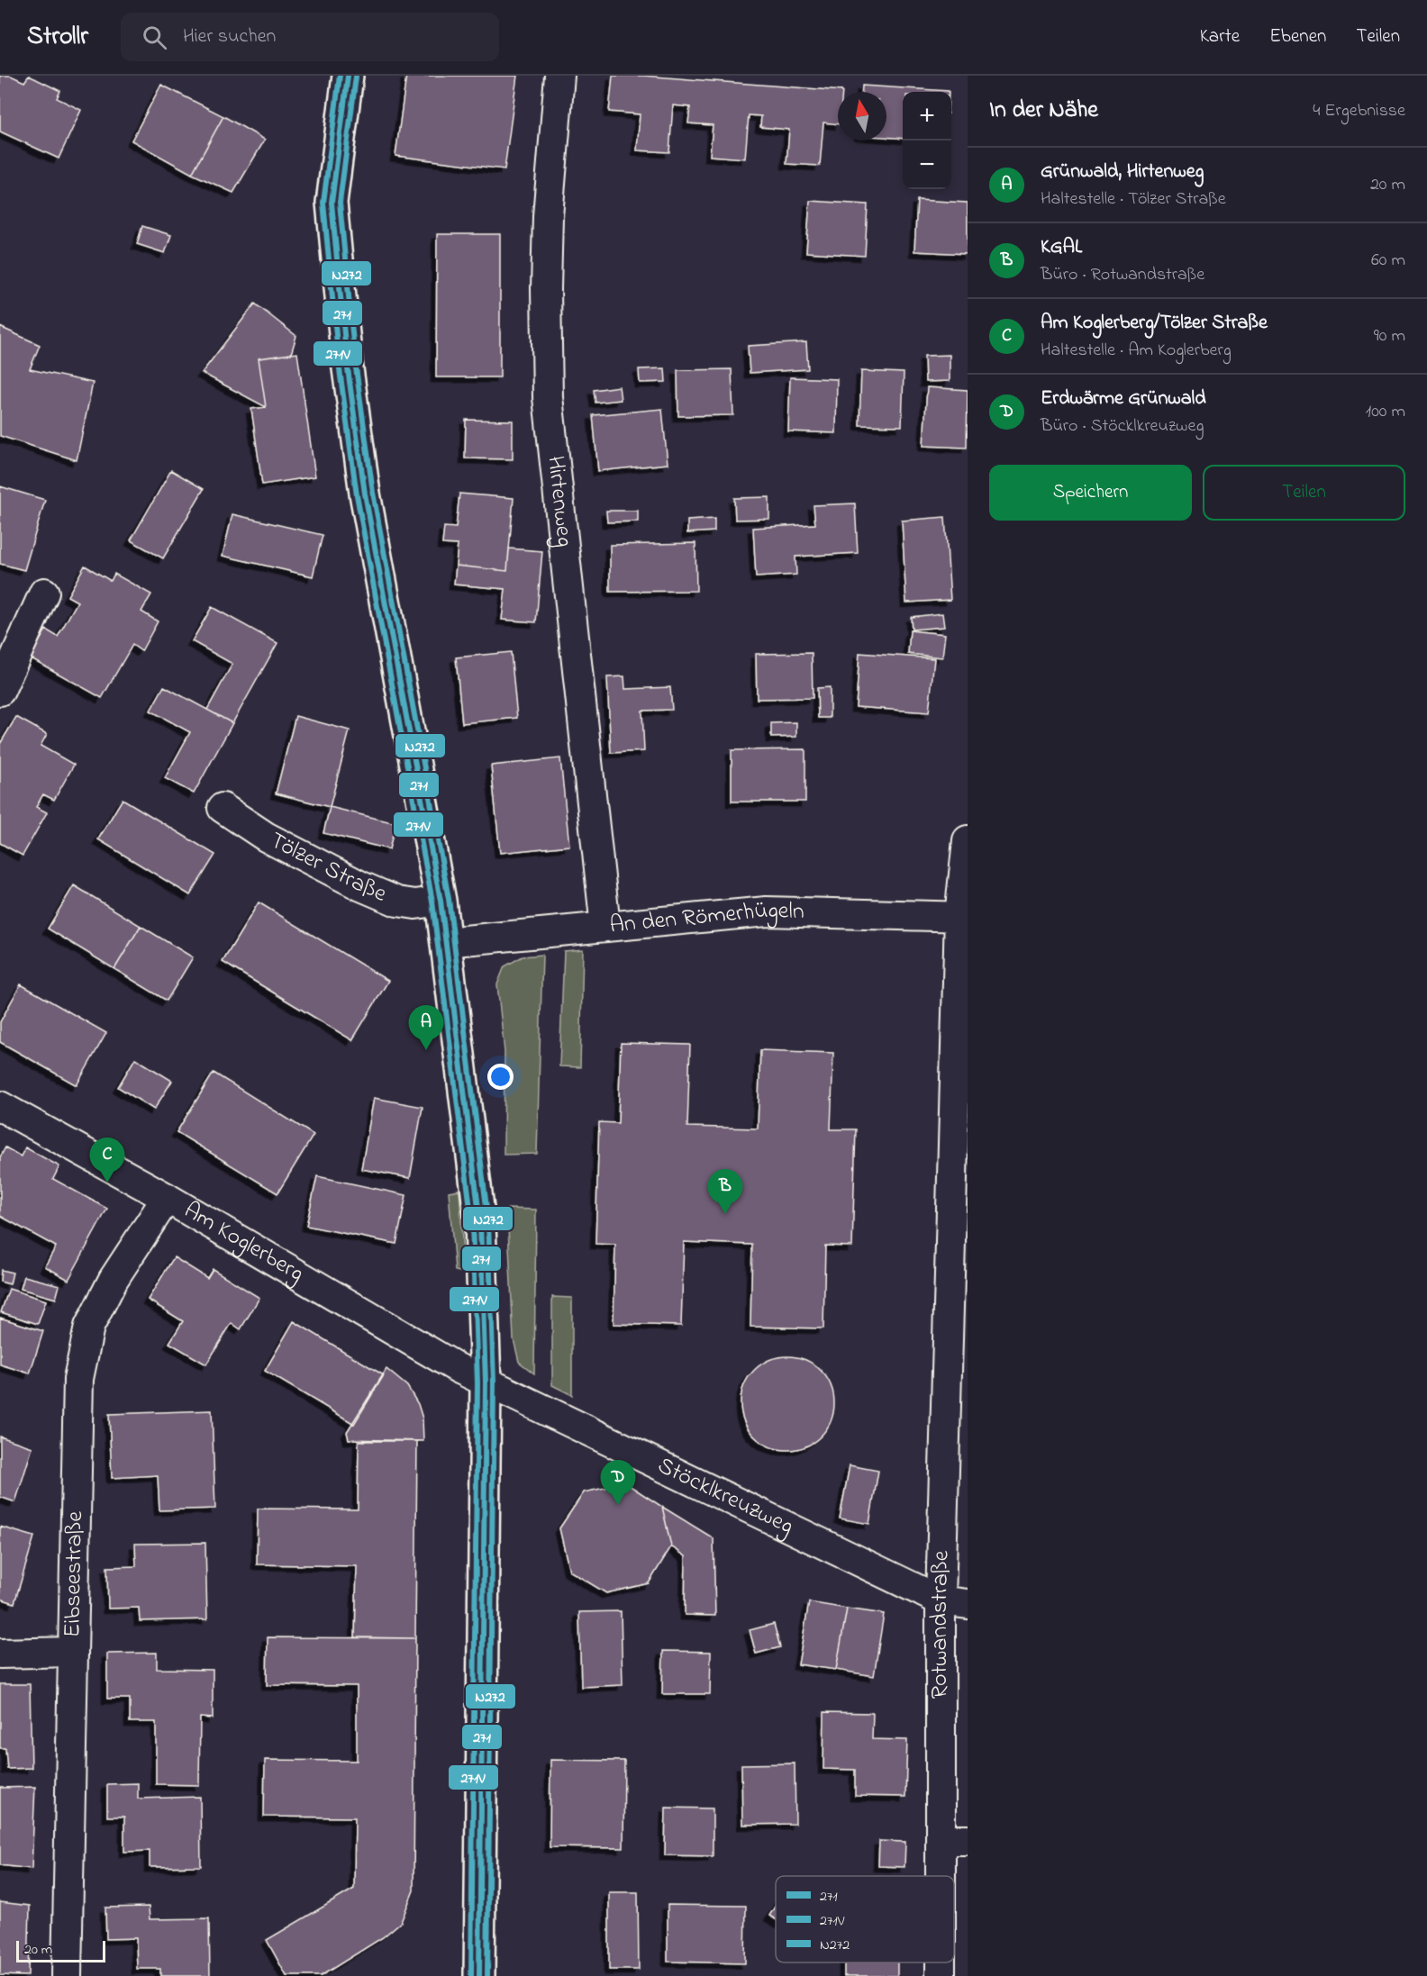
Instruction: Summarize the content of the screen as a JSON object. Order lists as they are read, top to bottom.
{
  "streets": {
    "street": [
      "Hirtenweg",
      "Tölzer Straße",
      "An den Römerhügeln",
      "Am Koglerberg",
      "Stöcklkreuzweg",
      "Eibseestraße",
      "Rotwandstraße"
    ]
  },
  "crossings": [
    ["Hirtenweg", "An den Römerhügeln"],
    ["An den Römerhügeln", "Rotwandstraße"],
    ["Am Koglerberg", "Stöcklkreuzweg"],
    ["Am Koglerberg", "Eibseestraße"],
    ["Stöcklkreuzweg", "Rotwandstraße"]
  ],
  "lines": ["transit line 271", "transit line 271V", "transit line N272"],
  "legend": ["271", "271V", "N272"],
  "scale_bar": "20 m",
  "north": "top",
  "page": {
    "header": "Strollr",
    "search": "Hier suchen",
    "nav": ["Karte", "Ebenen", "Teilen"],
    "heading": ["In der Nähe", "4 Ergebnisse"],
    "map_buttons": ["+", "−"],
    "list": [
      {
        "mark": "A",
        "name": "Grünwald, Hirtenweg",
        "note": "Haltestelle · Tölzer Straße",
        "value": "20 m"
      },
      {
        "mark": "B",
        "name": "KGAL",
        "note": "Büro · Rotwandstraße",
        "value": "60 m"
      },
      {
        "mark": "C",
        "name": "Am Koglerberg/Tölzer Straße",
        "note": "Haltestelle · Am Koglerberg",
        "value": "90 m"
      },
      {
        "mark": "D",
        "name": "Erdwärme Grünwald",
        "note": "Büro · Stöcklkreuzweg",
        "value": "100 m"
      }
    ],
    "buttons": ["Speichern", "Teilen"],
    "pins": [
      "A",
      "C",
      "B",
      "D"
    ],
    "scale": "20 m"
  }
}
